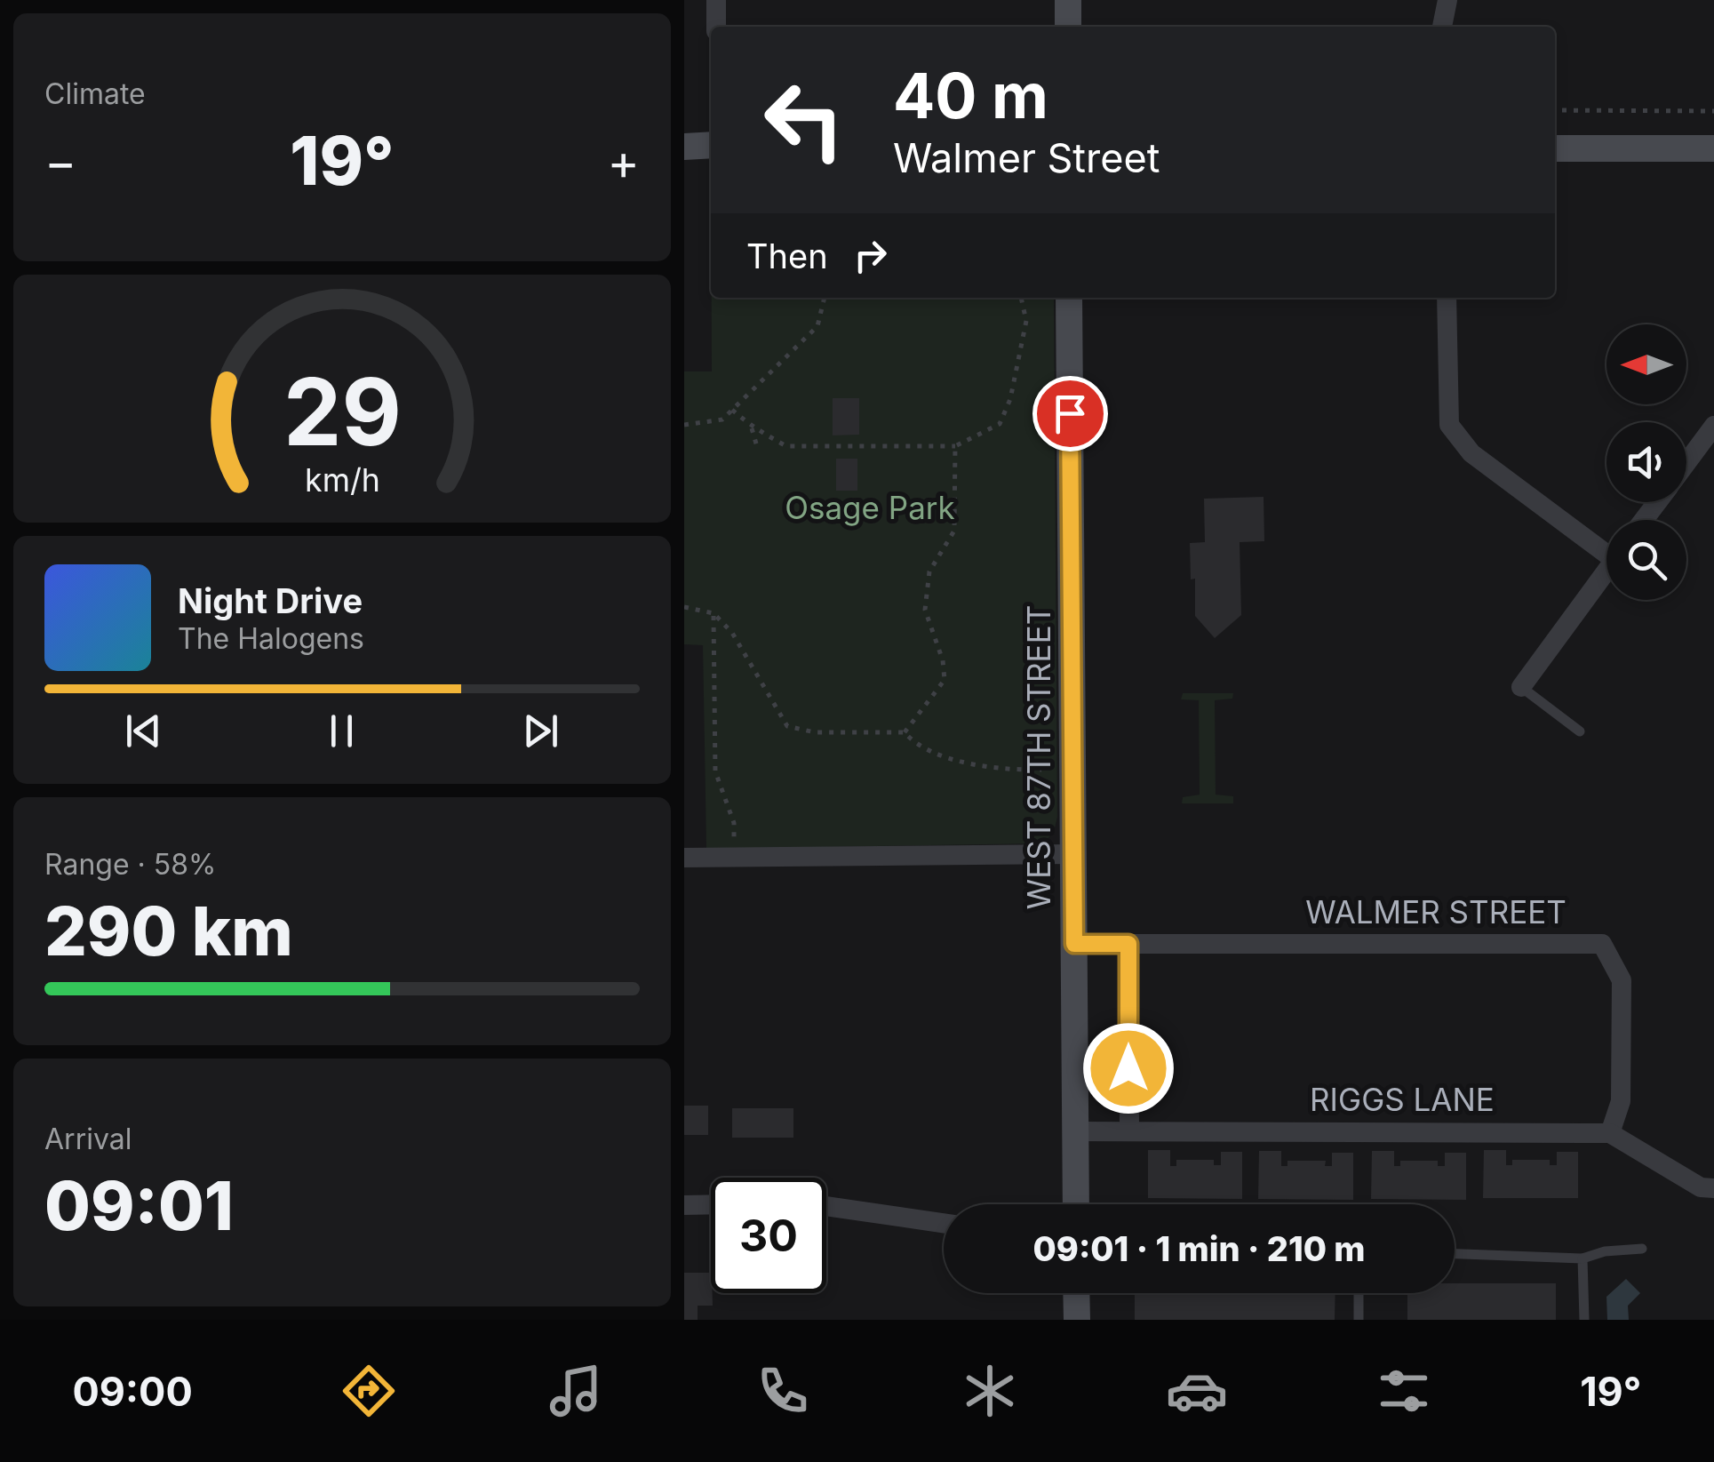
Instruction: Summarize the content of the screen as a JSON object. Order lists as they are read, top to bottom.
{
  "streets": {
    "street": ["WEST 87TH STREET", "WALMER STREET", "RIGGS LANE"]
  },
  "crossings": [
    ["WEST 87TH STREET", "WALMER STREET"],
    ["WEST 87TH STREET", "RIGGS LANE"],
    ["WALMER STREET", "RIGGS LANE"]
  ],
  "parks": ["Osage Park"],
  "north": "left",
  "page": {
    "tile": [
      "Climate",
      ["Range · 58%", "290 km"],
      ["Arrival", "09:01"]
    ],
    "turn": ["40 m", "Walmer Street"],
    "heat": ["−", "19°", "+"],
    "then": "Then",
    "song": ["Night Drive", "The Halogens"],
    "limit": "30",
    "trip": "09:01 · 1 min · 210 m",
    "tabs": ["09:00", "19°"],
    "gauge": ["29", "km/h"]
  }
}
